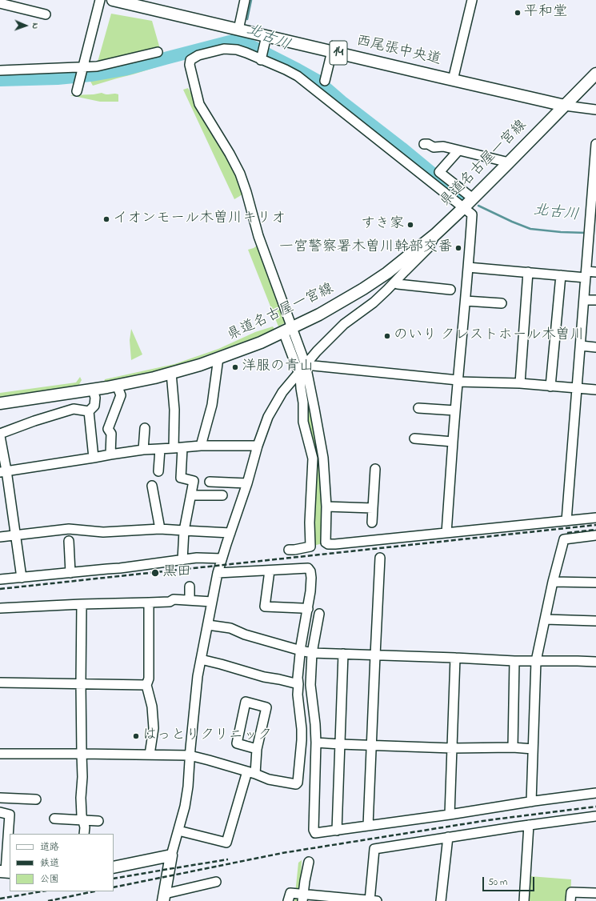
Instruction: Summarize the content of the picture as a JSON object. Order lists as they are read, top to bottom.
{
  "streets": {
    "main road": ["西尾張中央道", "14", "県道名古屋一宮線"]
  },
  "crossings": [
    ["西尾張中央道", "14"],
    ["西尾張中央道", "県道名古屋一宮線"],
    ["14", "県道名古屋一宮線"]
  ],
  "water": ["北古川"],
  "places": [
    "平和堂",
    "イオンモール木曽川キリオ",
    "すき家",
    "一宮警察署木曽川幹部交番",
    "のいり クレストホール木曽川",
    "洋服の青山",
    "黒田",
    "はっとりクリニック"
  ],
  "legend": ["道路", "鉄道", "公園"],
  "scale_bar": "50 m",
  "north": "right"
}
